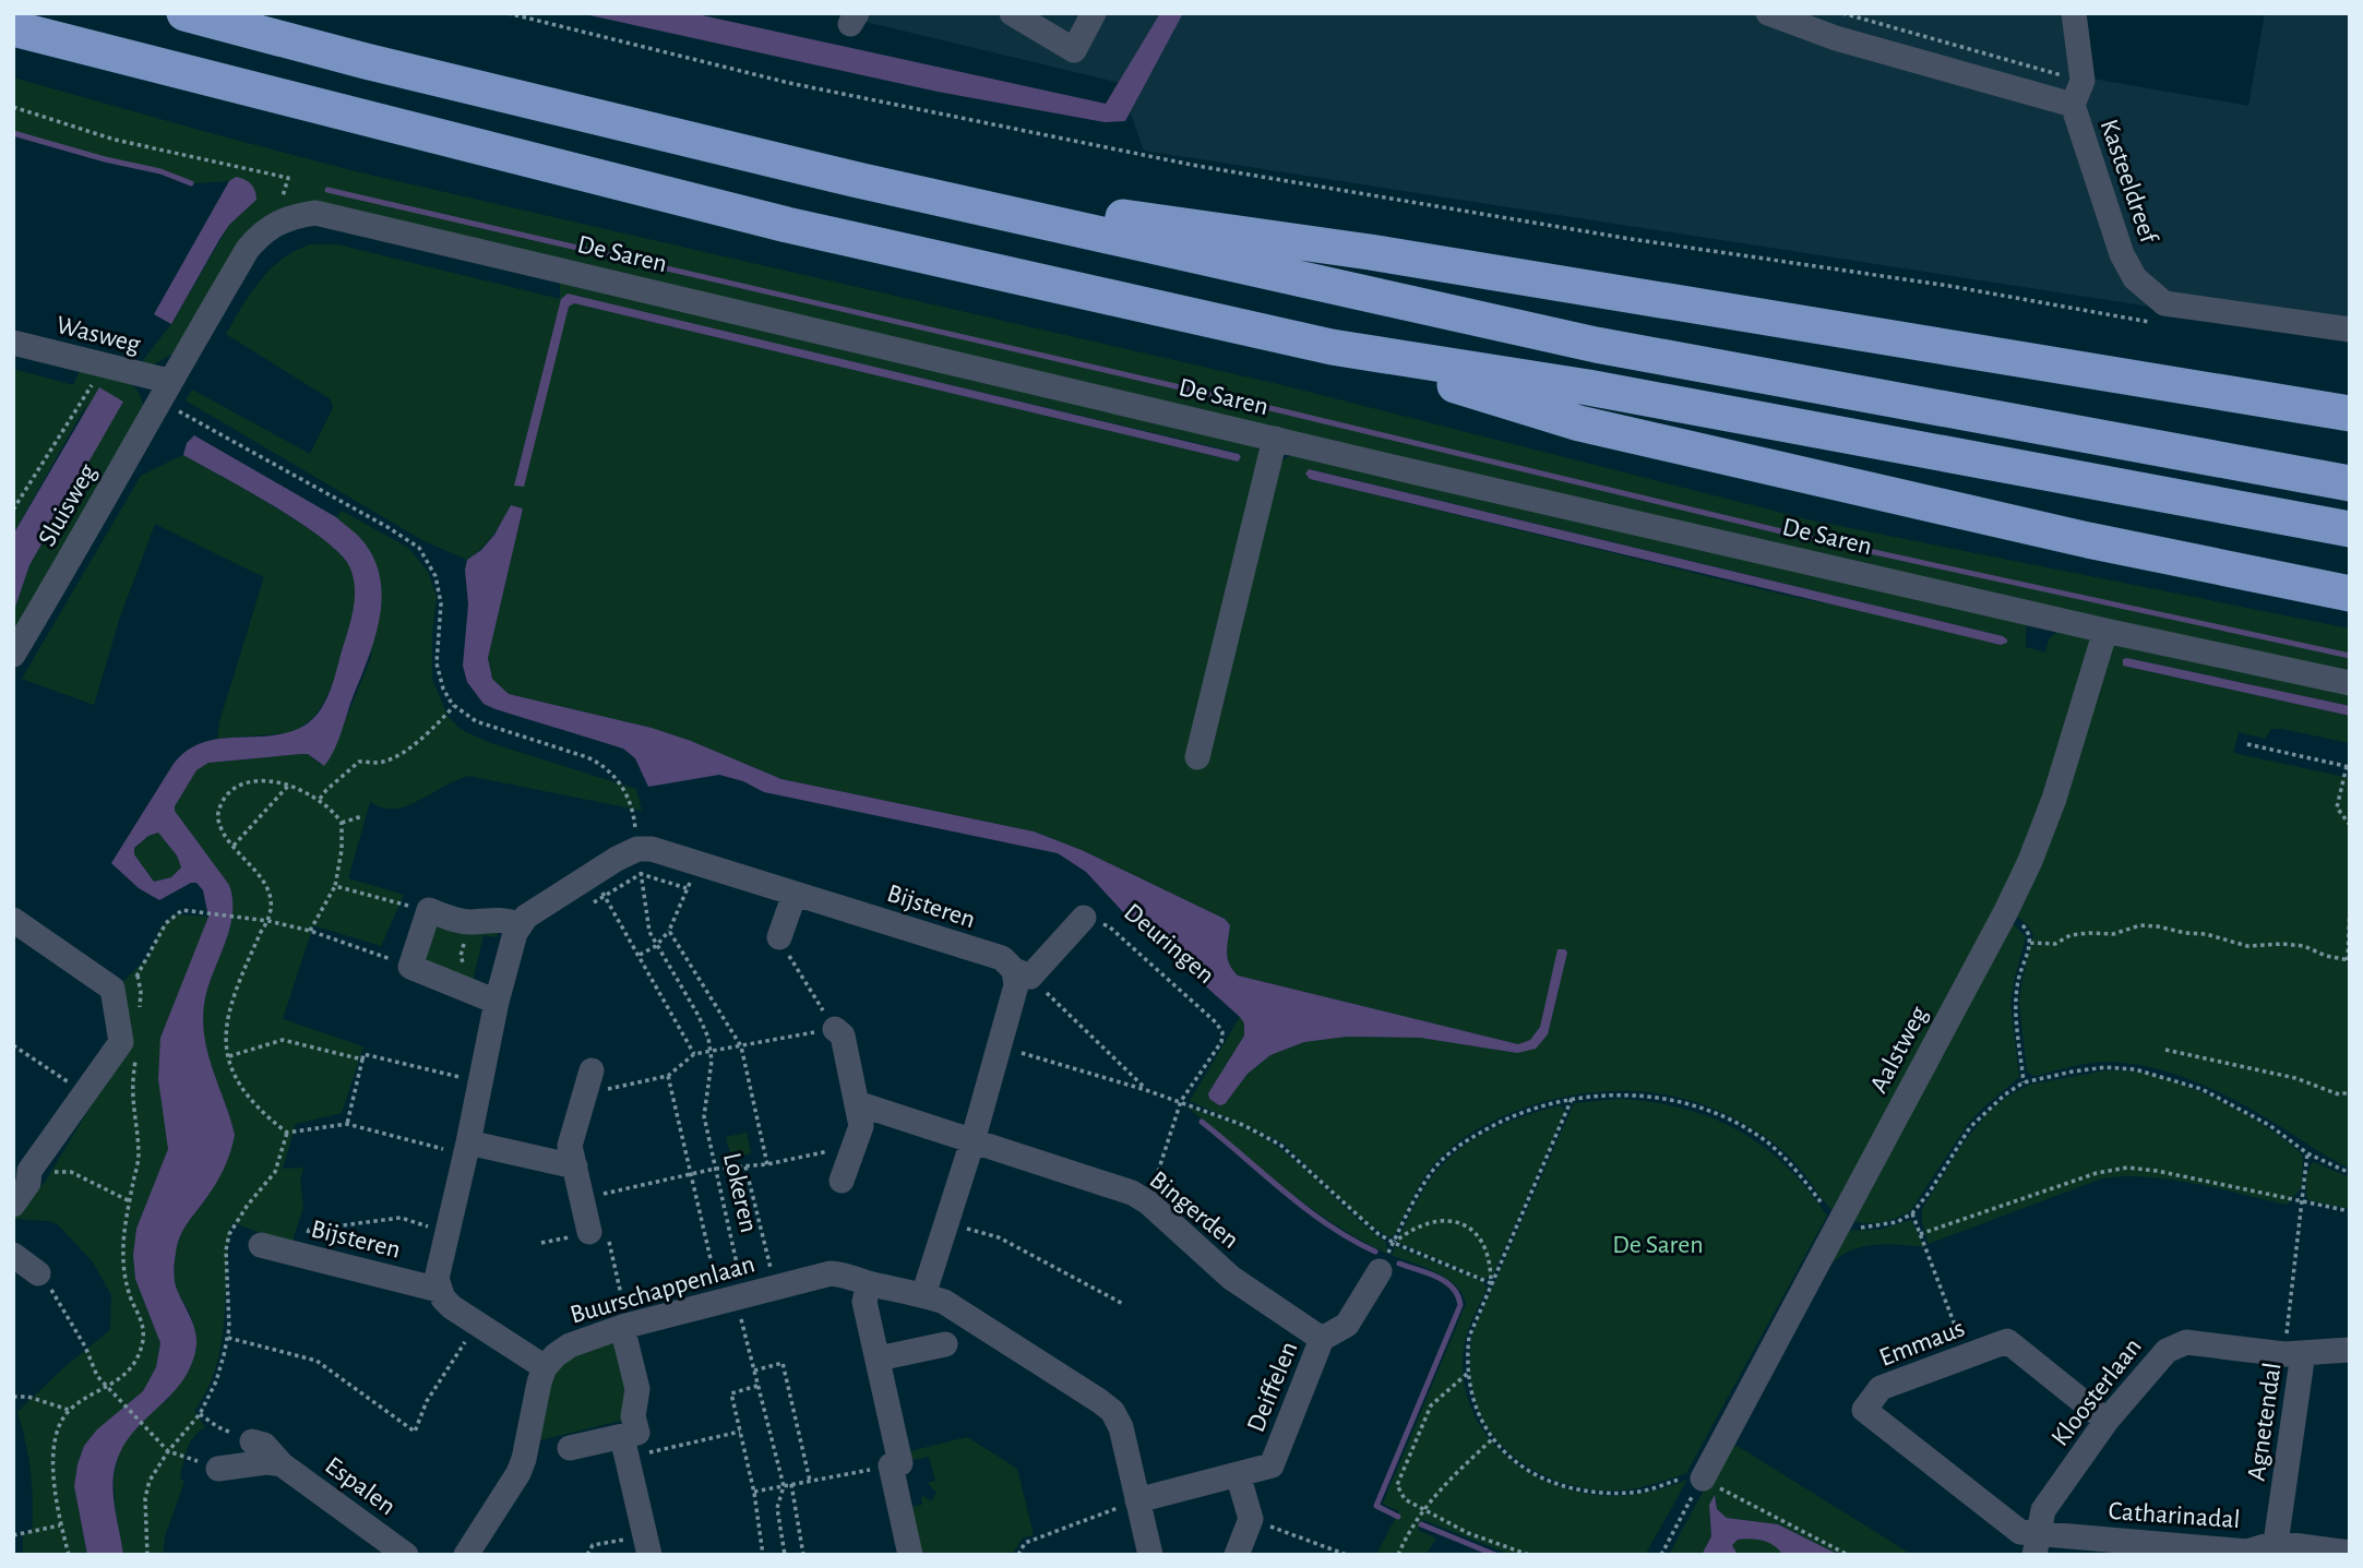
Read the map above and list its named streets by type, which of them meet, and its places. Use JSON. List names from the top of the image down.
{
  "streets": {
    "street": [
      "Kasteeldreef",
      "De Saren",
      "Wasweg",
      "Sluisweg",
      "Bijsteren",
      "Deuringen",
      "Aalstweg",
      "Bingerden",
      "Buurschappenlaan",
      "Emmaus",
      "Deiffelen",
      "Kloosterlaan",
      "Agnetendal",
      "Espalen",
      "Catharinadal"
    ],
    "path": ["Lokeren"]
  },
  "crossings": [
    ["De Saren", "Wasweg"],
    ["De Saren", "Sluisweg"],
    ["De Saren", "Aalstweg"],
    ["Wasweg", "Sluisweg"],
    ["Bijsteren", "Deuringen"],
    ["Bijsteren", "Lokeren"],
    ["Deuringen", "Bingerden"],
    ["Lokeren", "Buurschappenlaan"],
    ["Bingerden", "Deiffelen"],
    ["Buurschappenlaan", "Deiffelen"],
    ["Emmaus", "Kloosterlaan"],
    ["Emmaus", "Catharinadal"],
    ["Kloosterlaan", "Agnetendal"],
    ["Kloosterlaan", "Catharinadal"],
    ["Agnetendal", "Catharinadal"]
  ],
  "parks": ["De Saren"]
}
